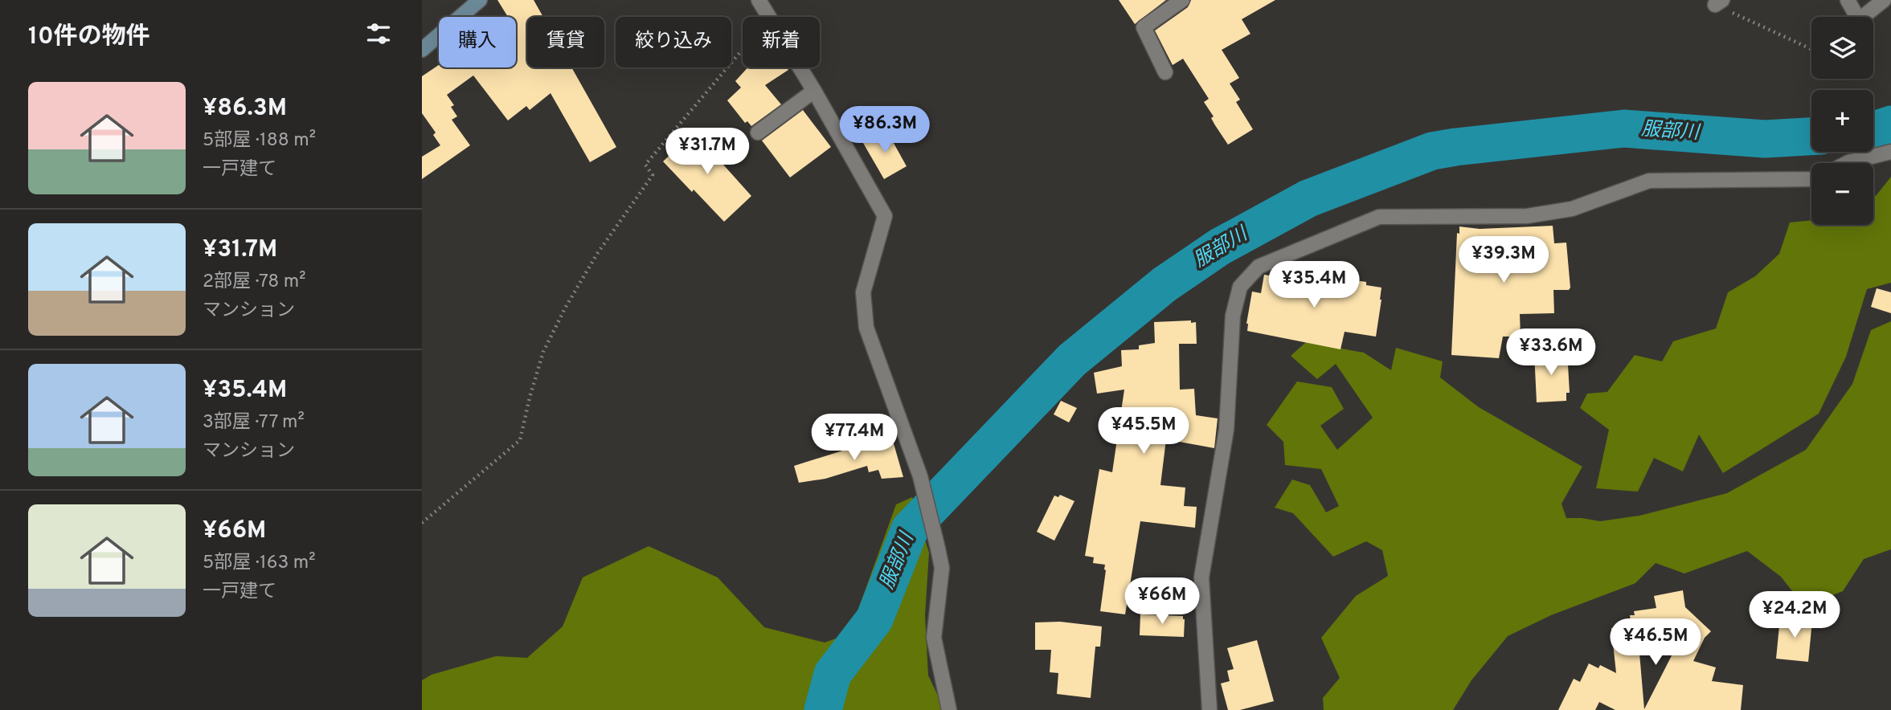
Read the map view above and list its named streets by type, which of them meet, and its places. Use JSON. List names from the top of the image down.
{
  "water": ["服部川"],
  "page": {
    "heading": "10件の物件",
    "map_buttons": ["+", "−"],
    "chip": [
      "購入",
      "賃貸",
      "絞り込み",
      "新着"
    ],
    "list": [
      {
        "name": "¥86.3M",
        "note": "5部屋 · 188 m² · 一戸建て"
      },
      {
        "name": "¥31.7M",
        "note": "2部屋 · 78 m² · マンション"
      },
      {
        "name": "¥35.4M",
        "note": "3部屋 · 77 m² · マンション"
      },
      {
        "name": "¥66M",
        "note": "5部屋 · 163 m² · 一戸建て"
      }
    ],
    "price": [
      "¥86.3M",
      "¥31.7M",
      "¥39.3M",
      "¥35.4M",
      "¥33.6M",
      "¥45.5M",
      "¥77.4M",
      "¥66M",
      "¥24.2M",
      "¥46.5M"
    ]
  }
}
